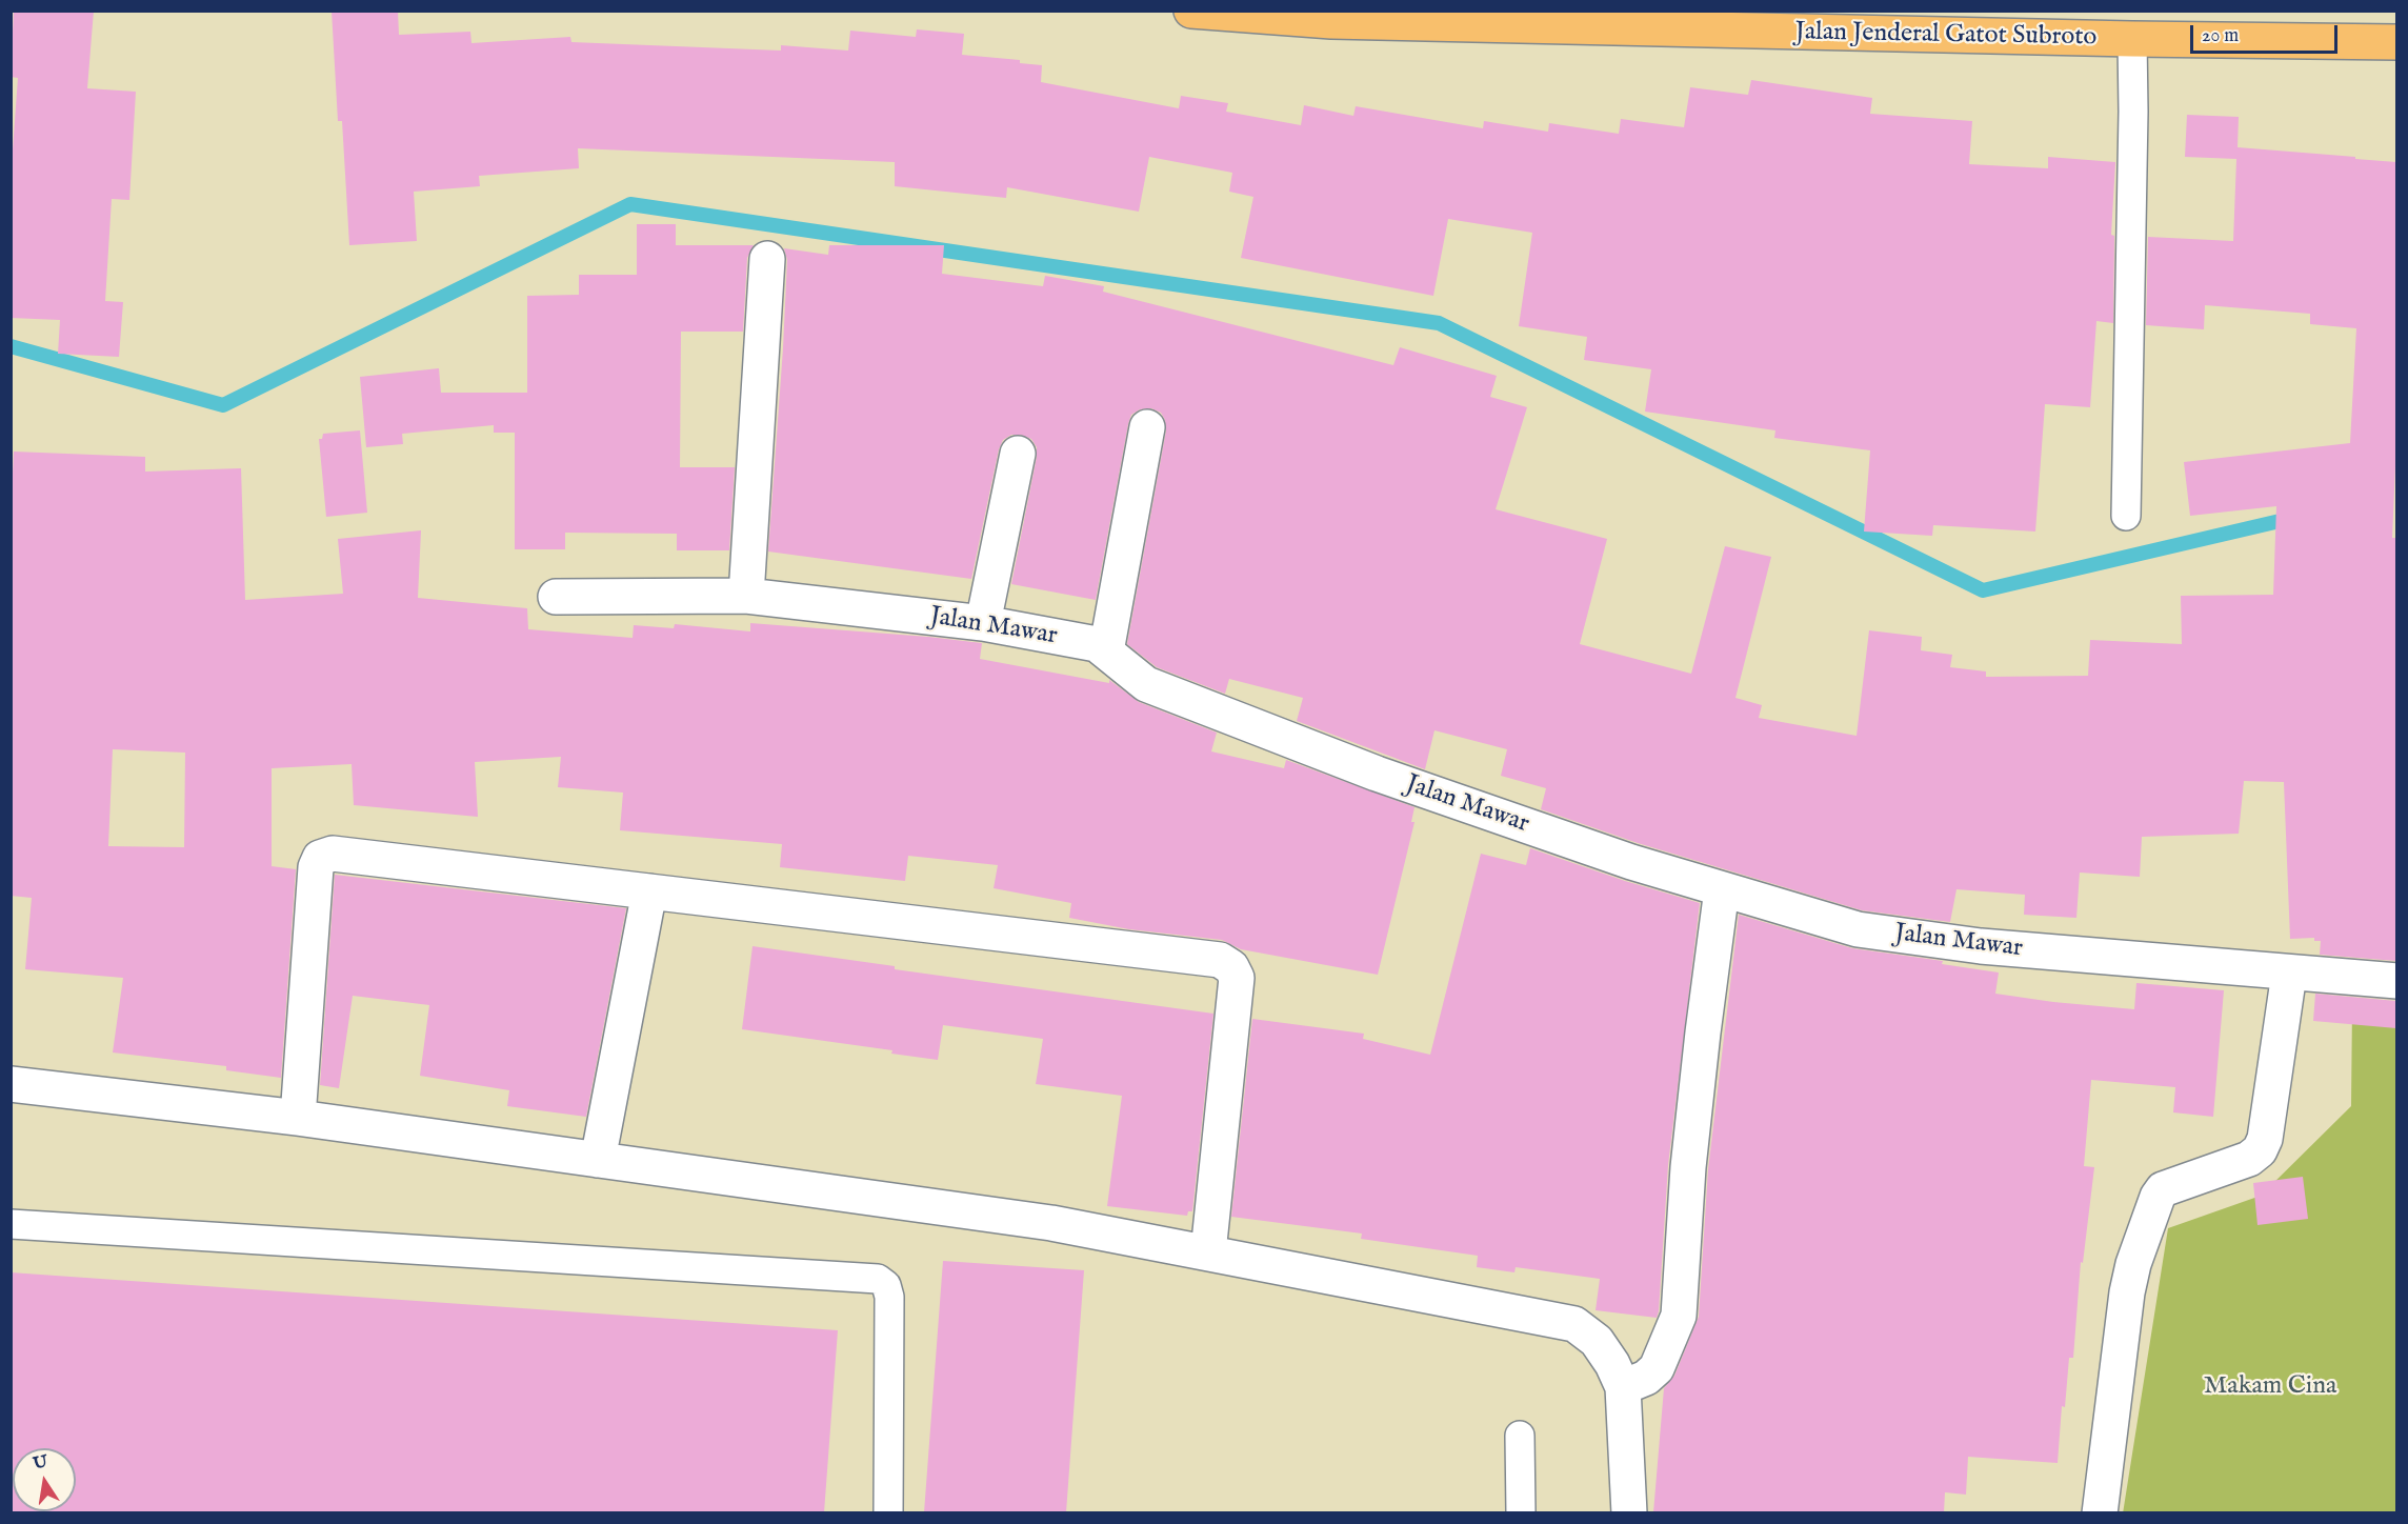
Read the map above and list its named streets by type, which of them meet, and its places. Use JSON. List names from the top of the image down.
{
  "streets": {
    "highway": ["Jalan Jenderal Gatot Subroto"],
    "street": ["Jalan Mawar"]
  },
  "parks": ["Makam Cina"],
  "scale_bar": "20 m",
  "north": "top"
}
